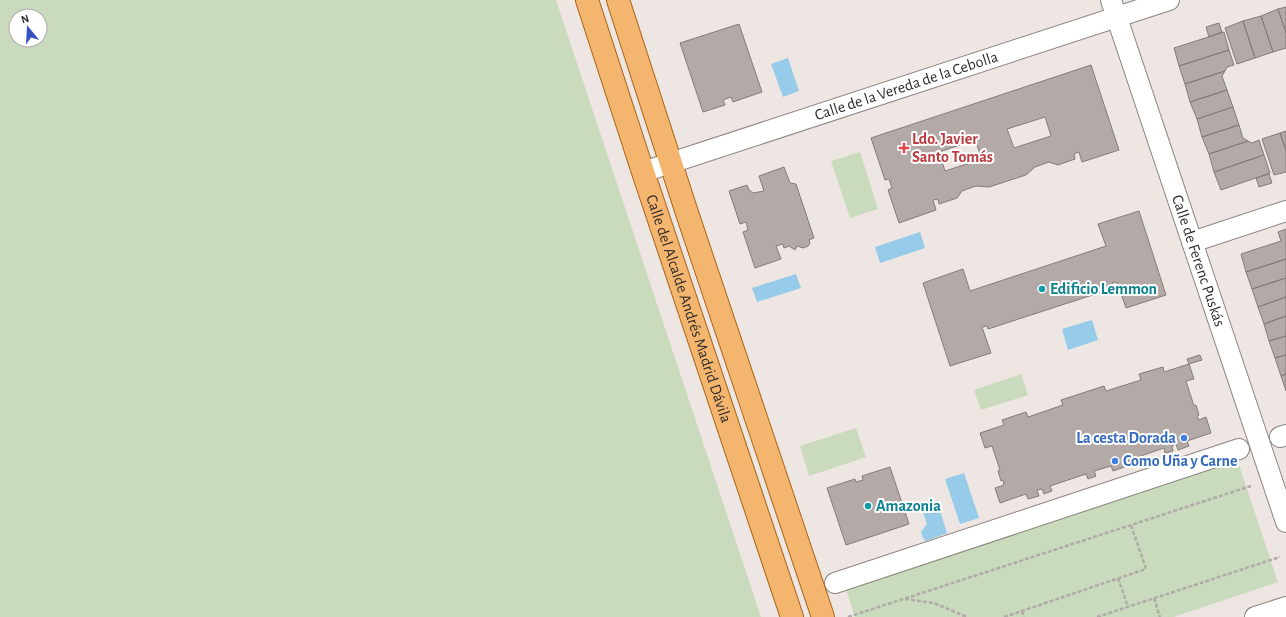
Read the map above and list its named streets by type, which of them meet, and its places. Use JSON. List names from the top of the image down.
{
  "streets": {
    "main road": ["Calle del Alcalde Andrés Madrid Dávila"],
    "street": ["Calle de la Vereda de la Cebolla", "Calle de Ferenc Puskás"]
  },
  "crossings": [
    ["Calle de la Vereda de la Cebolla", "Calle de Ferenc Puskás"],
    ["Calle de la Vereda de la Cebolla", "Calle del Alcalde Andrés Madrid Dávila"]
  ],
  "places": {
    "health": ["Ldo. Javier Santo Tomás"],
    "other": [
      "Edificio Lemmon",
      "La cesta Dorada",
      "Como Uña y Carne",
      "Amazonia"
    ]
  },
  "north": "top"
}
